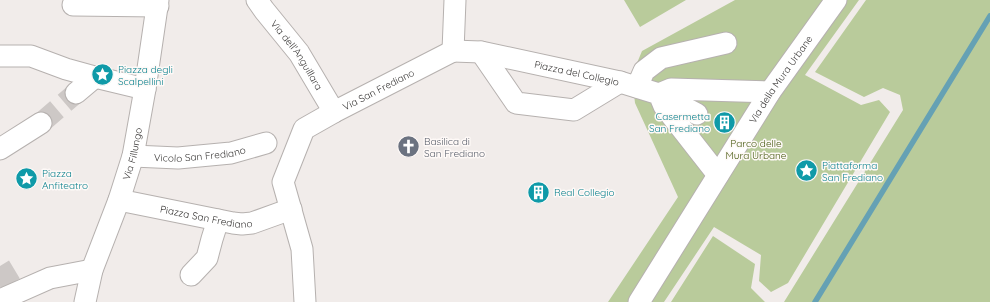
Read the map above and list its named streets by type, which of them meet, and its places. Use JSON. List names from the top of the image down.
{
  "streets": {
    "street": [
      "Via dell'Anguillara",
      "Piazza del Collegio",
      "Via della Mura Urbane",
      "Via San Frediano",
      "Vicolo San Frediano",
      "Via Fillungo",
      "Piazza San Frediano"
    ]
  },
  "crossings": [
    ["Via dell'Anguillara", "Via San Frediano"],
    ["Piazza del Collegio", "Via San Frediano"],
    ["Via San Frediano", "Piazza San Frediano"],
    ["Vicolo San Frediano", "Via Fillungo"],
    ["Via Fillungo", "Piazza San Frediano"]
  ],
  "parks": ["Parco delle Mura Urbane"],
  "places": {
    "place": ["Piazza degli Scalpellini", "Piattaforma San Frediano", "Piazza Anfiteatro"],
    "building": ["Casermetta San Frediano", "Real Collegio"],
    "church": ["Basilica di San Frediano"]
  }
}
